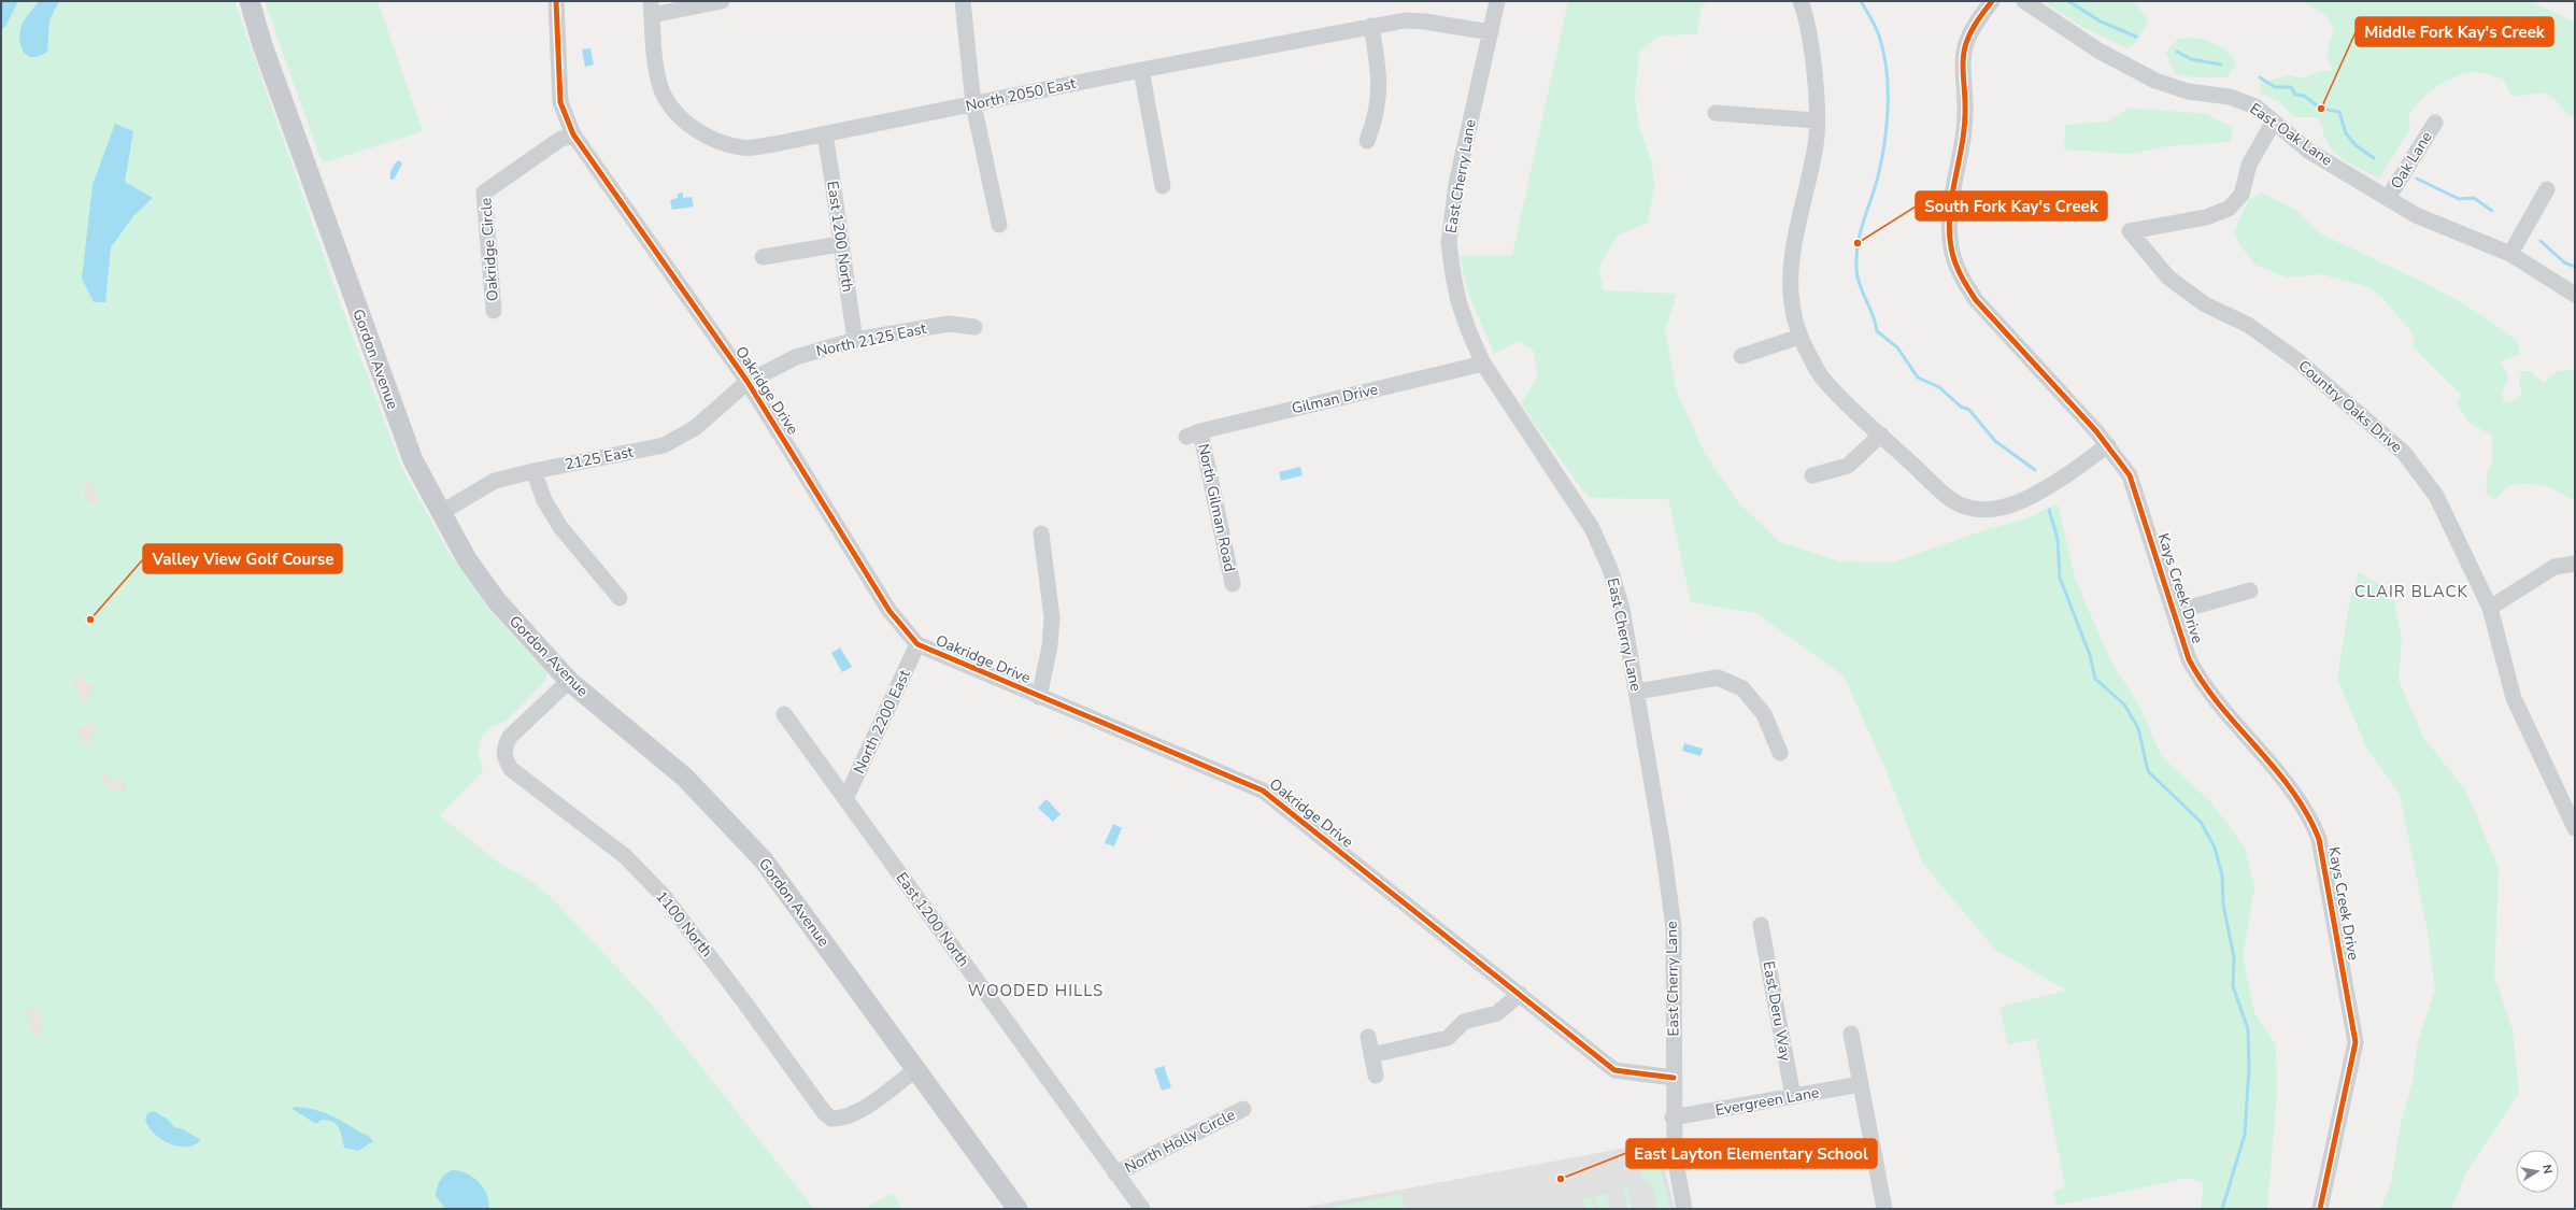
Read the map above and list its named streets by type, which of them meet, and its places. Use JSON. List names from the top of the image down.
{
  "streets": {
    "main road": ["Gordon Avenue"],
    "street": [
      "North 2050 East",
      "East Oak Lane",
      "Oak Lane",
      "East Cherry Lane",
      "East 1200 North",
      "Oakridge Circle",
      "North 2125 East",
      "Oakridge Drive",
      "Gilman Drive",
      "Country Oaks Drive",
      "2125 East",
      "North Gilman Road",
      "Kays Creek Drive",
      "North 2200 East",
      "1100 North",
      "East Deru Way",
      "Evergreen Lane",
      "North Holly Circle"
    ]
  },
  "crossings": [
    ["North 2050 East", "East Cherry Lane"],
    ["North 2050 East", "East 1200 North"],
    ["East Oak Lane", "Oak Lane"],
    ["East Oak Lane", "Country Oaks Drive"],
    ["East Cherry Lane", "Oakridge Drive"],
    ["East Cherry Lane", "Gilman Drive"],
    ["East Cherry Lane", "Evergreen Lane"],
    ["East 1200 North", "North 2125 East"],
    ["East 1200 North", "North 2200 East"],
    ["East 1200 North", "North Holly Circle"],
    ["Oakridge Circle", "Oakridge Drive"],
    ["North 2125 East", "Oakridge Drive"],
    ["North 2125 East", "2125 East"],
    ["Gordon Avenue", "2125 East"],
    ["Gordon Avenue", "1100 North"],
    ["Oakridge Drive", "2125 East"],
    ["Oakridge Drive", "North 2200 East"],
    ["Gilman Drive", "North Gilman Road"],
    ["East Deru Way", "Evergreen Lane"]
  ],
  "districts": ["CLAIR BLACK", "WOODED HILLS"],
  "places": [
    "Middle Fork Kay's Creek",
    "South Fork Kay's Creek",
    "Valley View Golf Course",
    "East Layton Elementary School"
  ],
  "north": "right"
}
